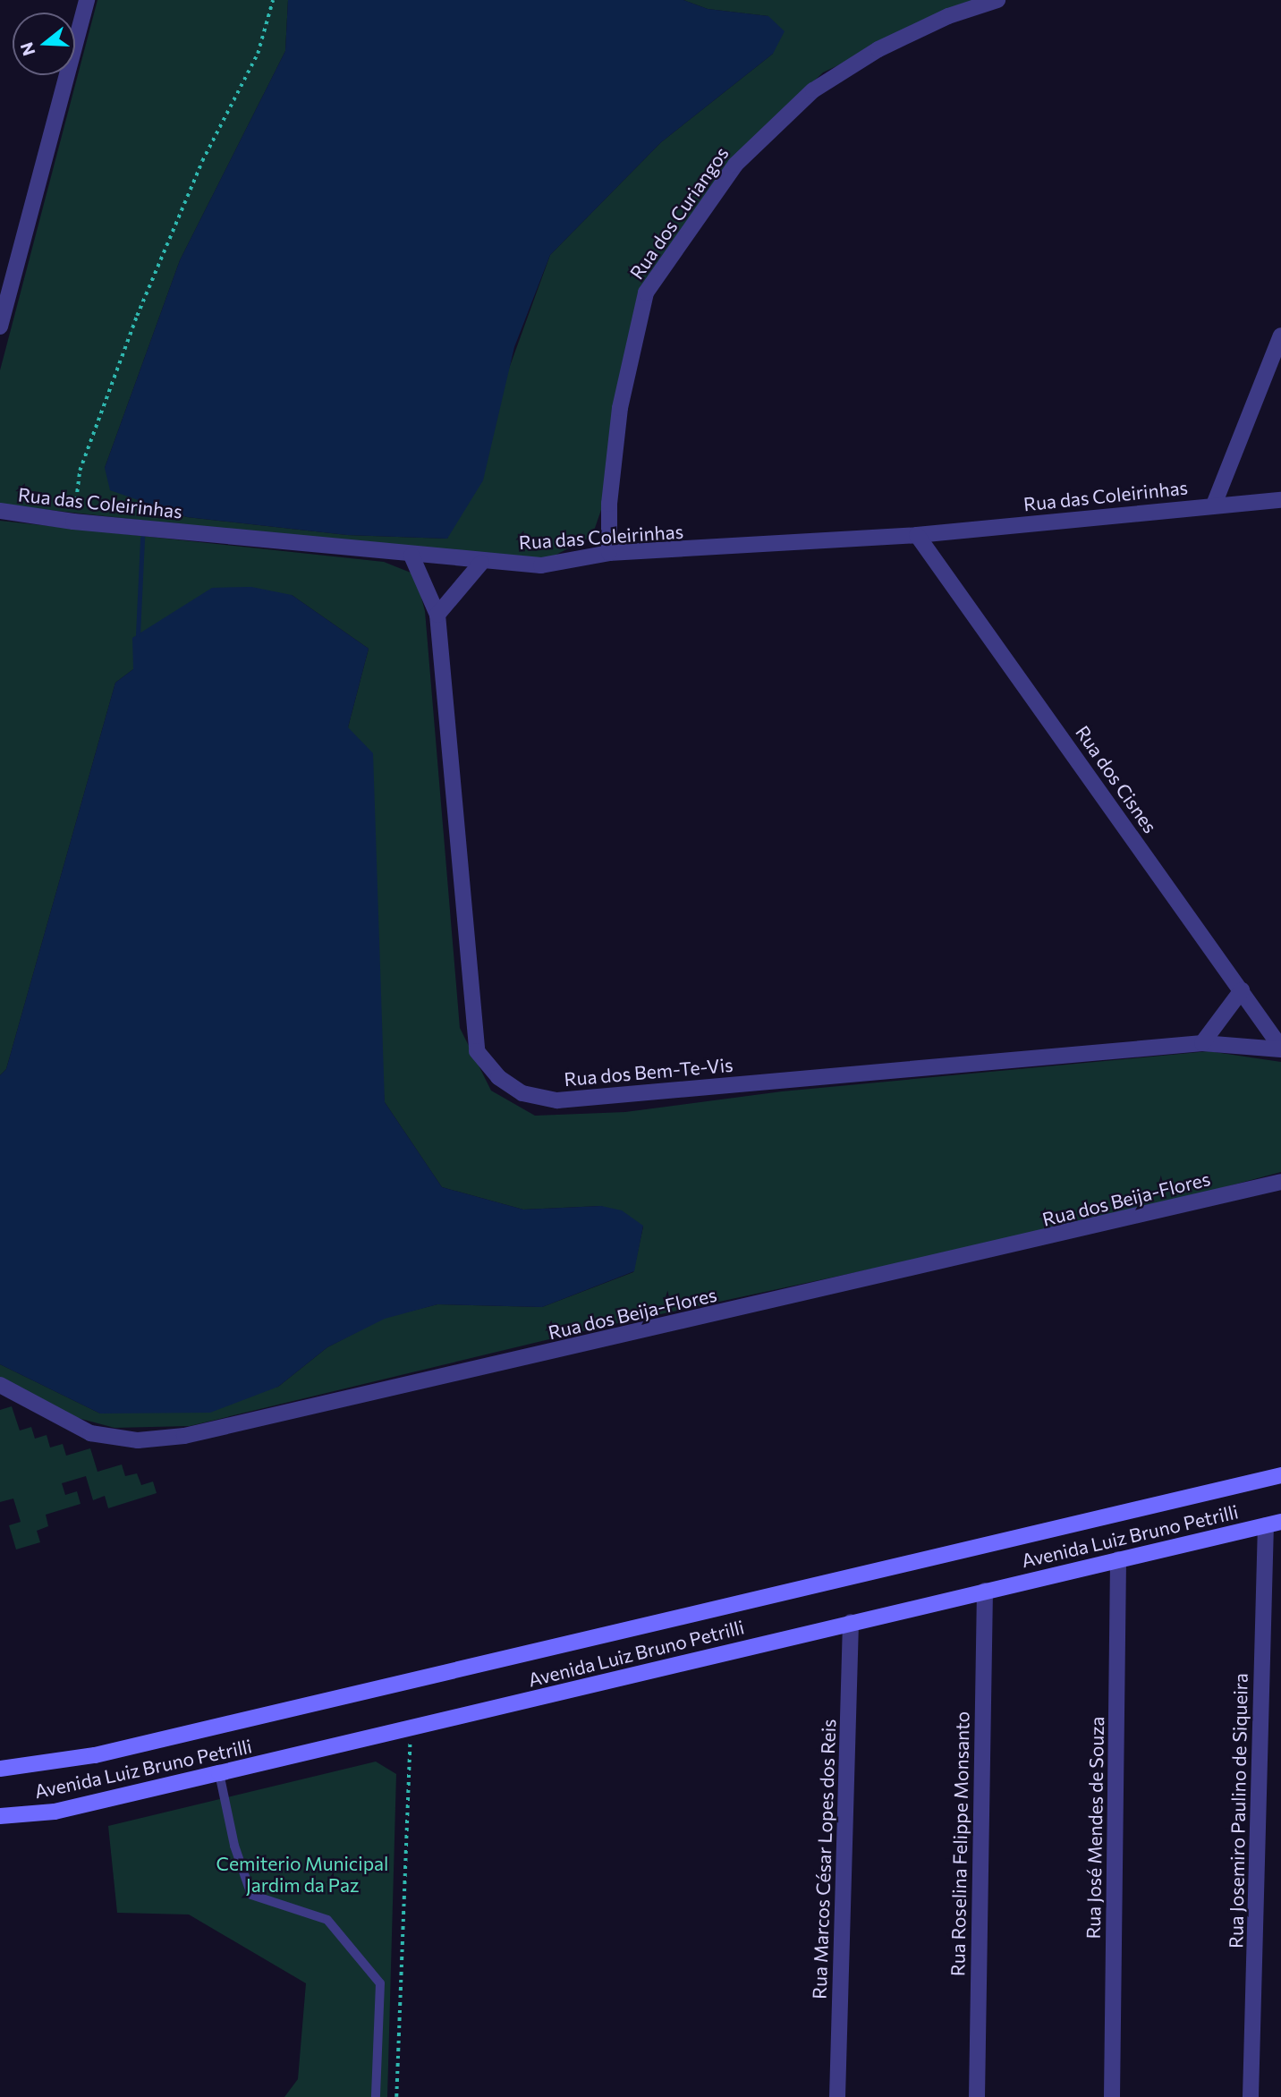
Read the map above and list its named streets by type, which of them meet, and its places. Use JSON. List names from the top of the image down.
{
  "streets": {
    "main road": ["Avenida Luiz Bruno Petrilli"],
    "street": [
      "Rua dos Curiangos",
      "Rua das Coleirinhas",
      "Rua dos Cisnes",
      "Rua dos Bem-Te-Vis",
      "Rua dos Beija-Flores",
      "Rua Josemiro Paulino de Siqueira",
      "Rua José Mendes de Souza",
      "Rua Roselina Felippe Monsanto",
      "Rua Marcos César Lopes dos Reis"
    ]
  },
  "crossings": [
    ["Rua dos Curiangos", "Rua das Coleirinhas"],
    ["Rua das Coleirinhas", "Rua dos Cisnes"],
    ["Rua das Coleirinhas", "Rua dos Bem-Te-Vis"],
    ["Rua dos Cisnes", "Rua dos Bem-Te-Vis"],
    ["Avenida Luiz Bruno Petrilli", "Rua Josemiro Paulino de Siqueira"],
    ["Avenida Luiz Bruno Petrilli", "Rua José Mendes de Souza"],
    ["Avenida Luiz Bruno Petrilli", "Rua Roselina Felippe Monsanto"],
    ["Avenida Luiz Bruno Petrilli", "Rua Marcos César Lopes dos Reis"]
  ],
  "parks": ["Cemiterio Municipal Jardim da Paz"],
  "north": "left"
}
